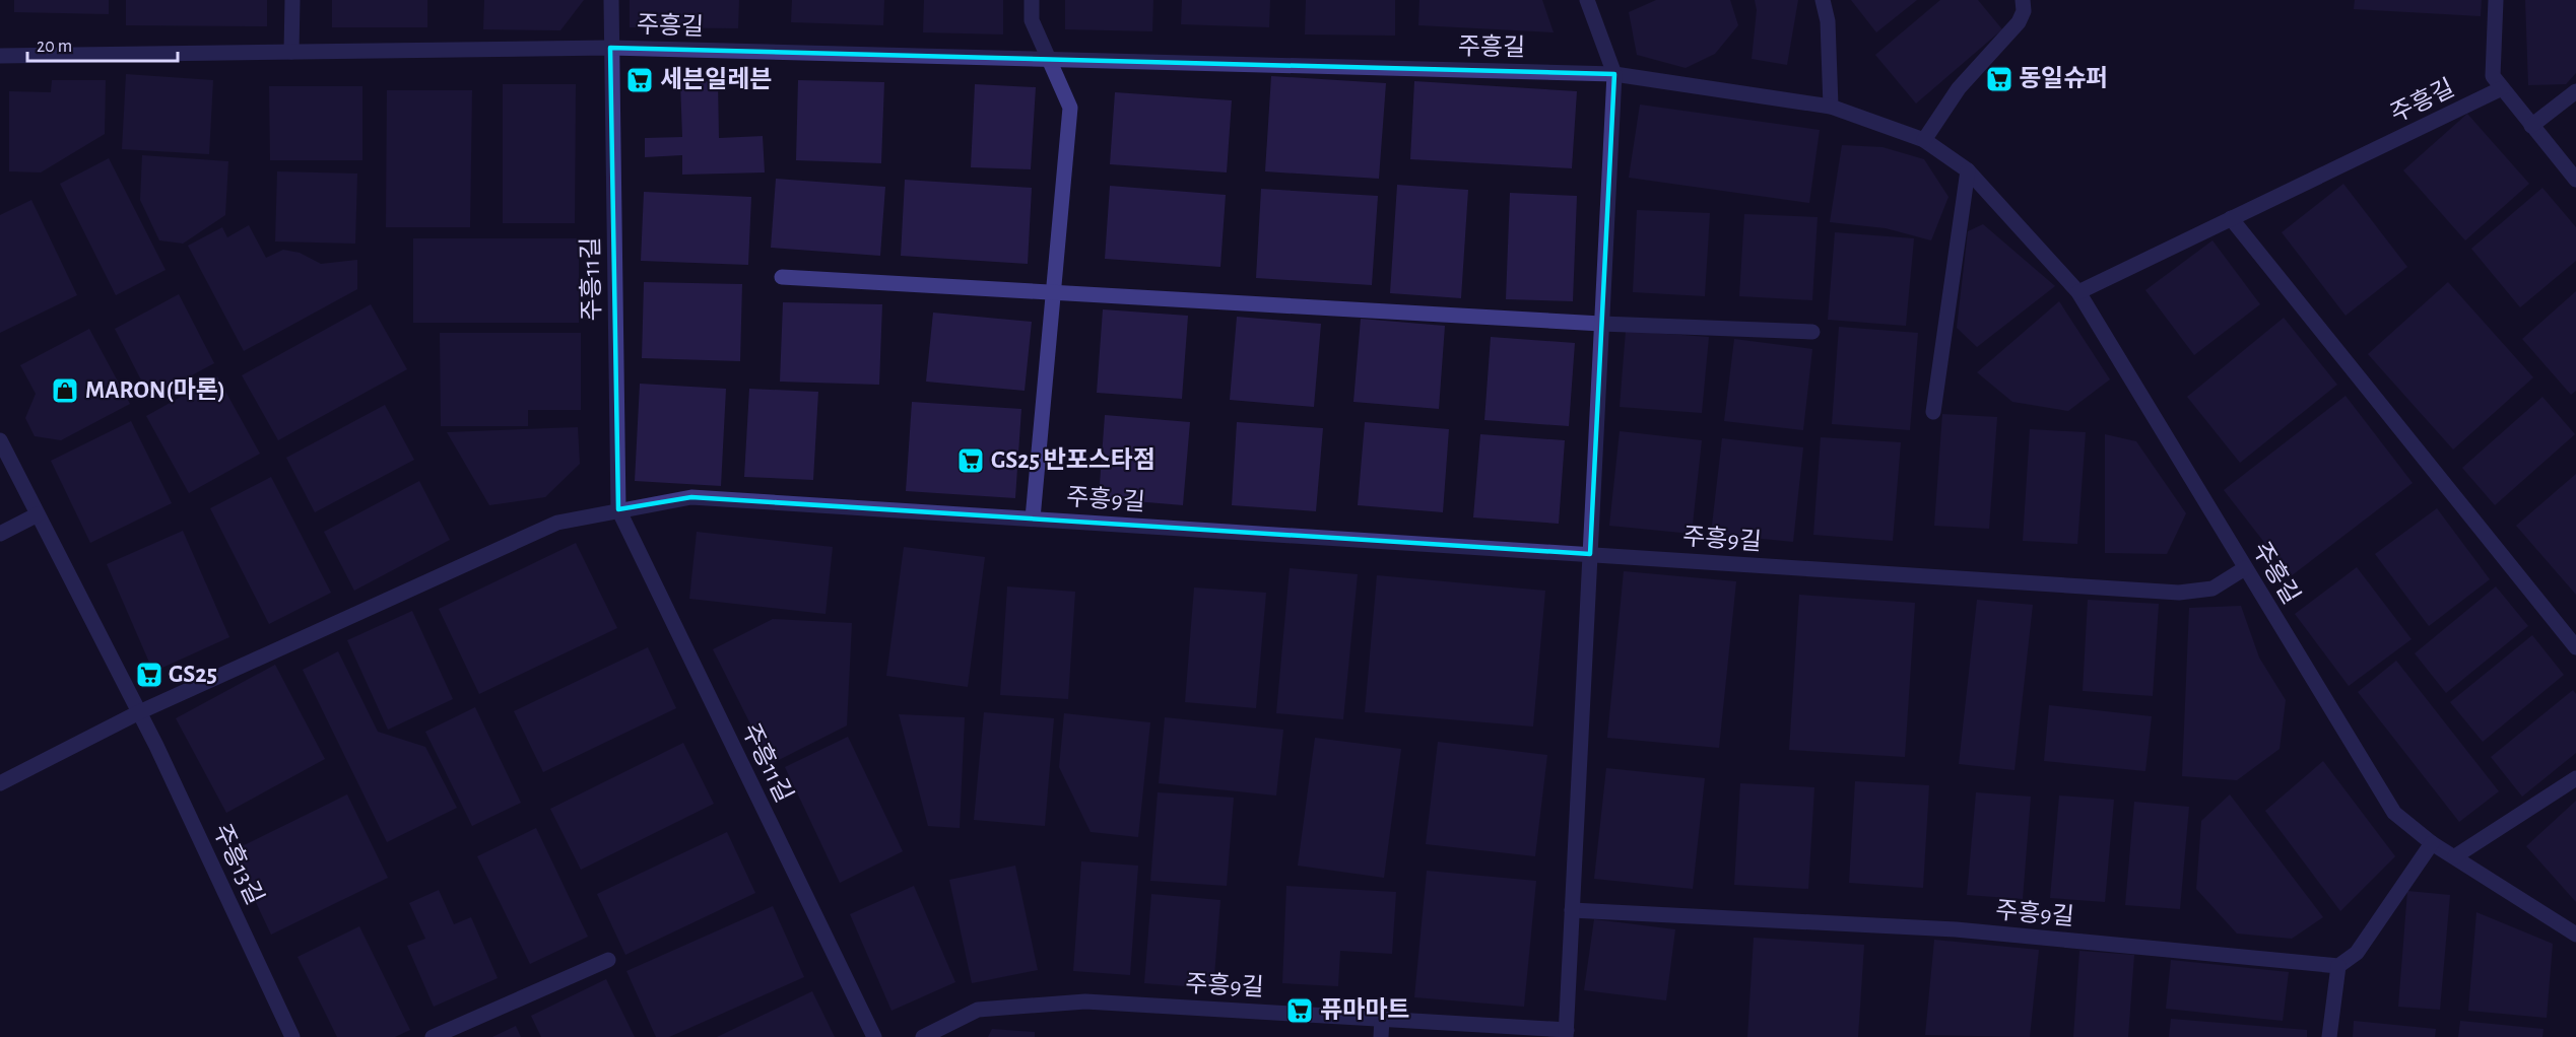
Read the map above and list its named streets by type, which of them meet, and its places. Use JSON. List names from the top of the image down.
{
  "streets": {
    "street": [
      "주흥길",
      "주흥11길",
      "주흥9길",
      "주흥13길"
    ]
  },
  "crossings": [
    ["주흥길", "주흥11길"],
    ["주흥길", "주흥9길"],
    ["주흥11길", "주흥9길"]
  ],
  "places": {
    "supermarket": [
      "동일슈퍼",
      "세븐일레븐",
      "GS25 반포스타점",
      "GS25",
      "퓨마마트"
    ],
    "shop": ["MARON(마론)"]
  },
  "scale_bar": "20 m"
}
